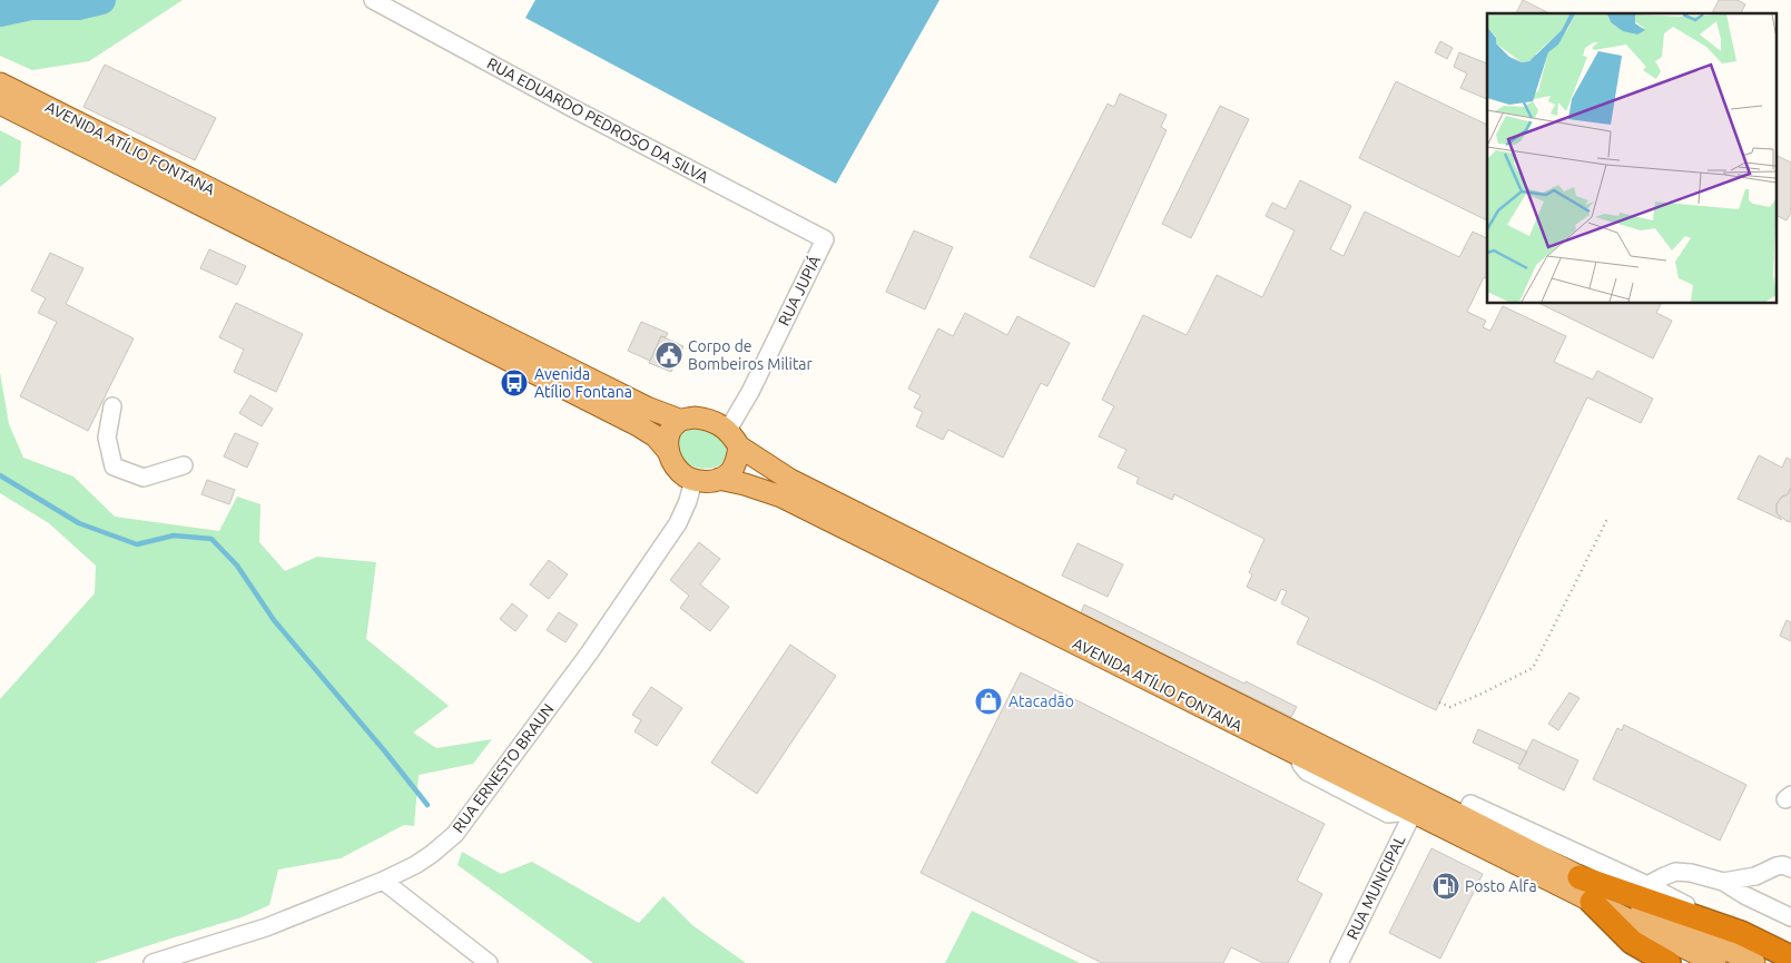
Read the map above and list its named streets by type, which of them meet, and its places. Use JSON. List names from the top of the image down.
{
  "streets": {
    "main road": ["AVENIDA ATÍLIO FONTANA"],
    "street": [
      "RUA EDUARDO PEDROSO DA SILVA",
      "RUA JUPIÁ",
      "RUA ERNESTO BRAUN",
      "RUA MUNICIPAL"
    ]
  },
  "crossings": [
    ["RUA EDUARDO PEDROSO DA SILVA", "RUA JUPIÁ"],
    ["AVENIDA ATÍLIO FONTANA", "RUA JUPIÁ"],
    ["AVENIDA ATÍLIO FONTANA", "RUA ERNESTO BRAUN"],
    ["AVENIDA ATÍLIO FONTANA", "RUA MUNICIPAL"],
    ["RUA JUPIÁ", "RUA ERNESTO BRAUN"]
  ],
  "places": {
    "public building": ["Corpo de Bombeiros Militar"],
    "bus stop": ["Avenida Atílio Fontana"],
    "shop": ["Atacadão"],
    "fuel station": ["Posto Alfa"]
  }
}
